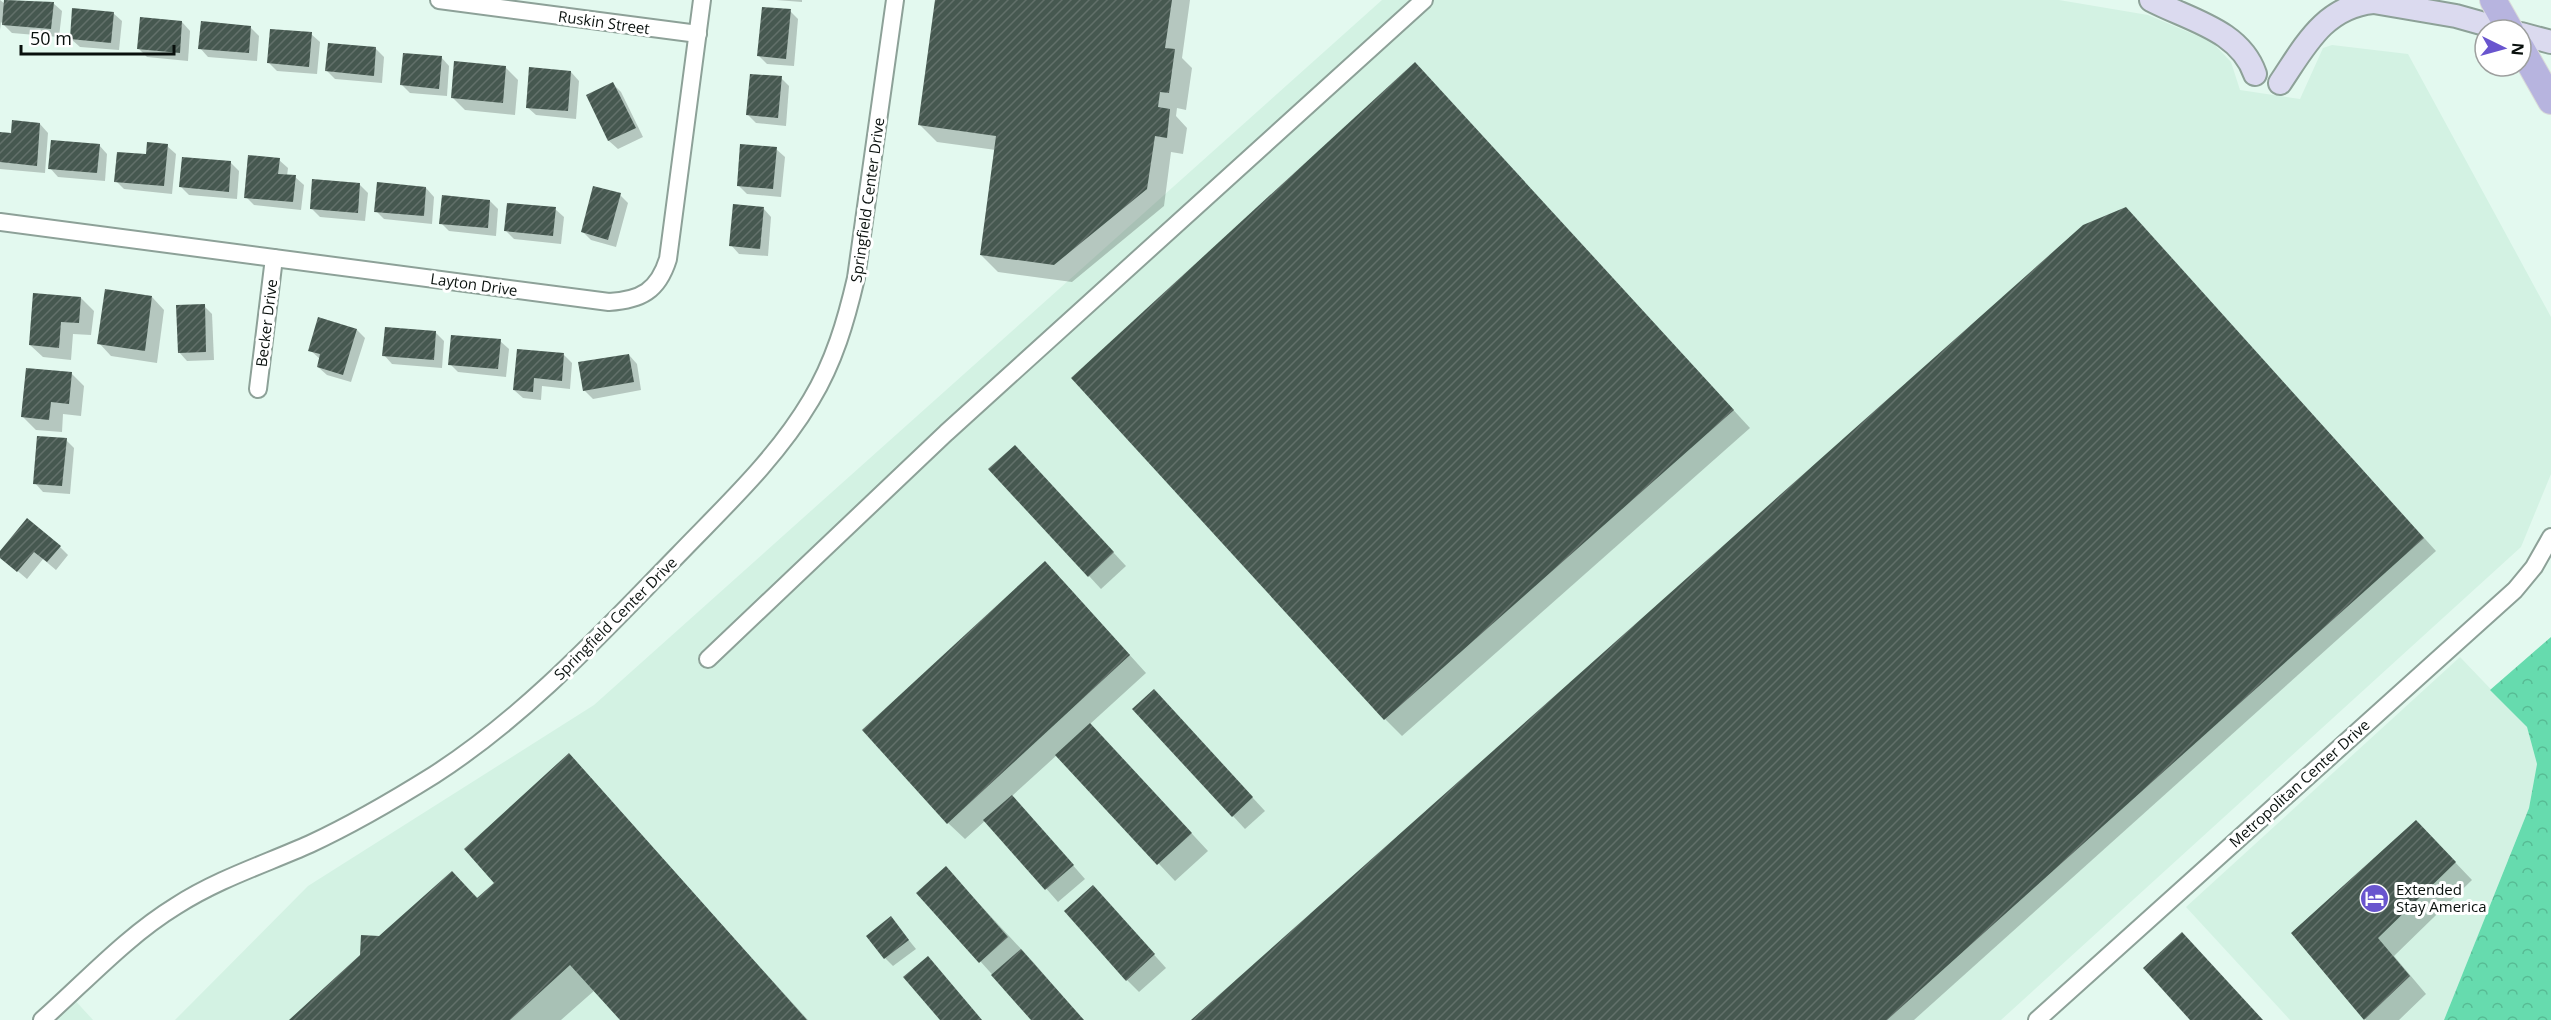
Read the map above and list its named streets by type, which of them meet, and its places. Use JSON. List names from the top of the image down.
{
  "streets": {
    "street": [
      "Ruskin Street",
      "Springfield Center Drive",
      "Layton Drive",
      "Becker Drive",
      "Metropolitan Center Drive"
    ]
  },
  "crossings": [
    ["Ruskin Street", "Layton Drive"],
    ["Layton Drive", "Becker Drive"]
  ],
  "places": {
    "hotel": ["Extended Stay America"]
  },
  "scale_bar": "50 m",
  "north": "right"
}
